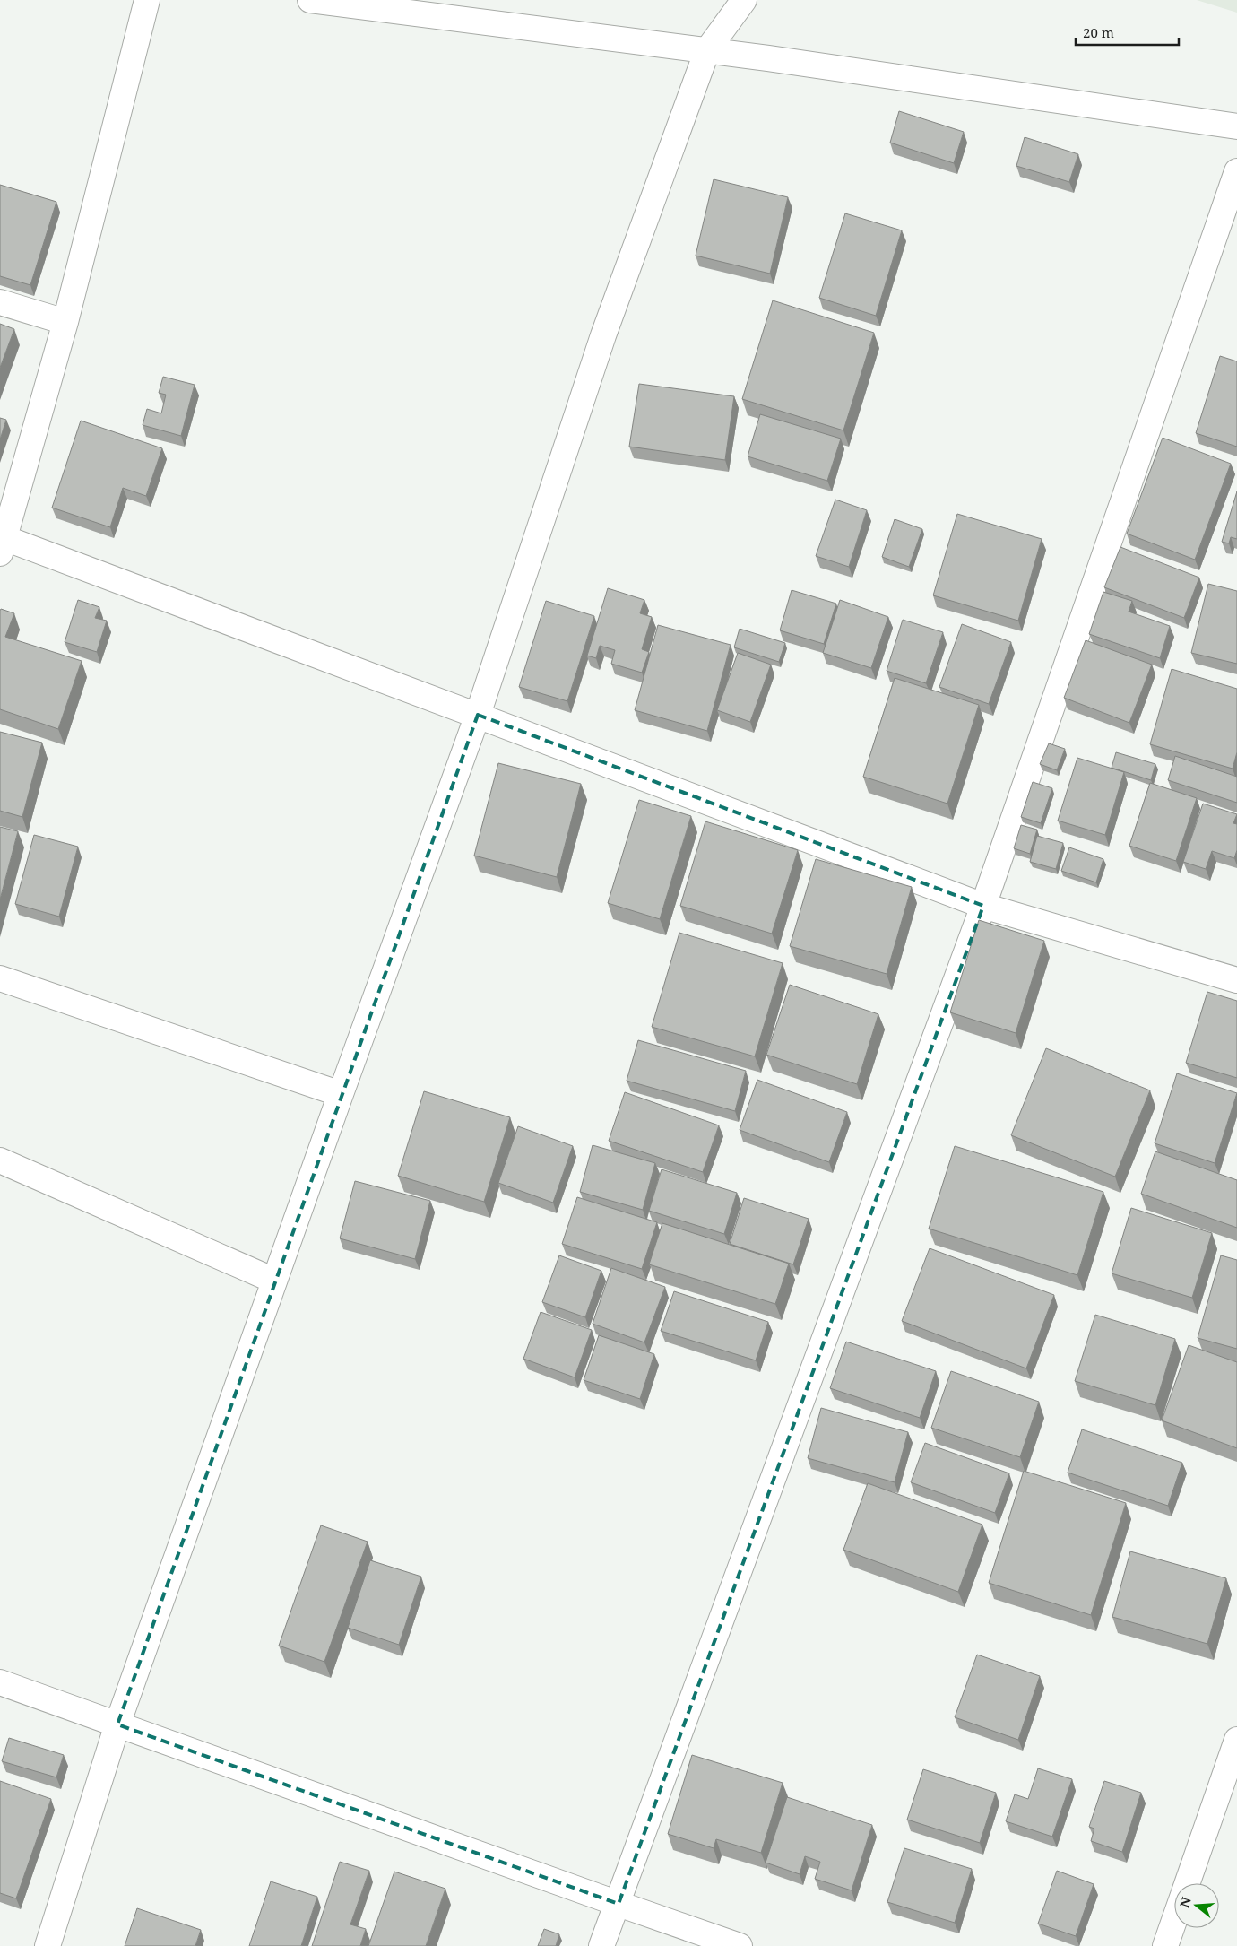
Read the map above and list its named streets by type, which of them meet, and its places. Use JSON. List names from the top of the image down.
{
  "scale_bar": "20 m",
  "north": "left"
}
